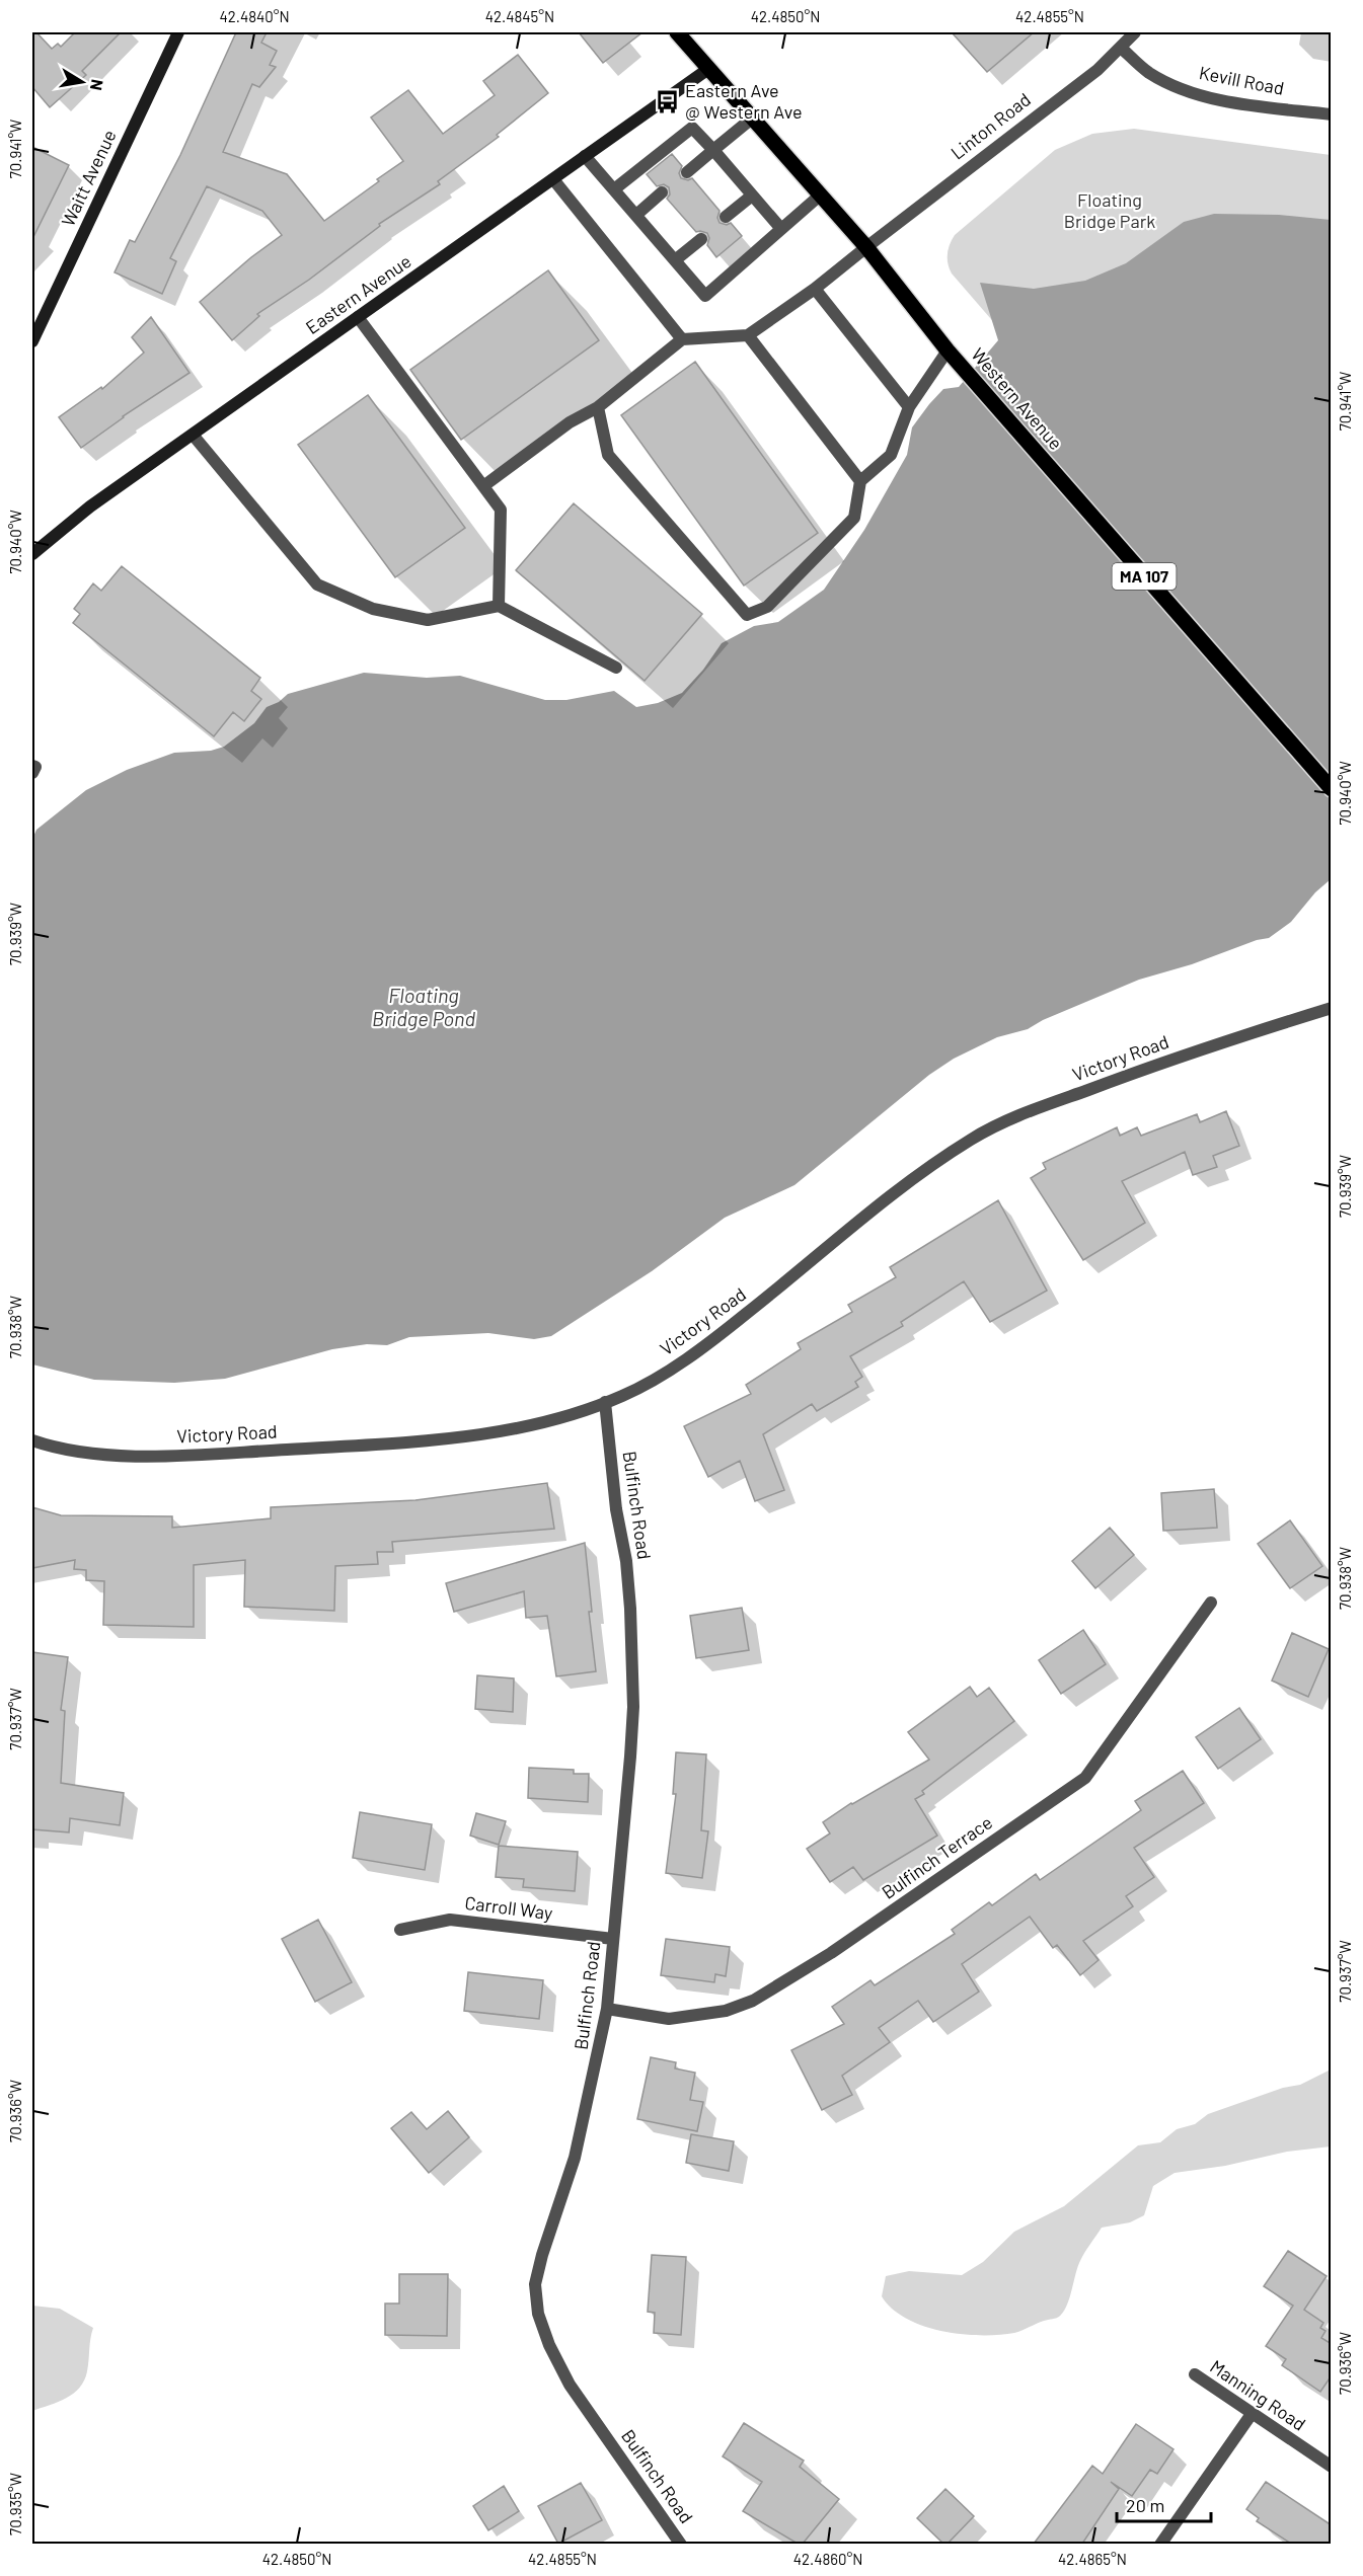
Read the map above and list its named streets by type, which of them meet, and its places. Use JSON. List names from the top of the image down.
{
  "streets": {
    "main road": [
      "Waitt Avenue",
      "Eastern Avenue",
      "Western Avenue",
      "MA 107"
    ],
    "street": [
      "Kevill Road",
      "Linton Road",
      "Victory Road",
      "Bulfinch Road",
      "Bulfinch Terrace",
      "Carroll Way",
      "Manning Road"
    ]
  },
  "crossings": [
    ["Kevill Road", "Linton Road"],
    ["Linton Road", "Western Avenue"],
    ["Eastern Avenue", "Western Avenue"],
    ["Victory Road", "Bulfinch Road"],
    ["Bulfinch Road", "Bulfinch Terrace"],
    ["Bulfinch Road", "Carroll Way"]
  ],
  "water": ["Floating Bridge Pond"],
  "parks": ["Floating Bridge Park"],
  "places": {
    "bus stop": ["Eastern Ave @ Western Ave"]
  },
  "scale_bar": "20 m",
  "north": "right",
  "coordinates": [
    "42.4840°N",
    "42.4845°N",
    "42.4850°N",
    "42.4855°N",
    "70.941°W",
    "70.940°W",
    "70.939°W",
    "70.938°W",
    "70.937°W",
    "70.936°W",
    "70.935°W",
    "42.4860°N",
    "42.4865°N"
  ]
}
